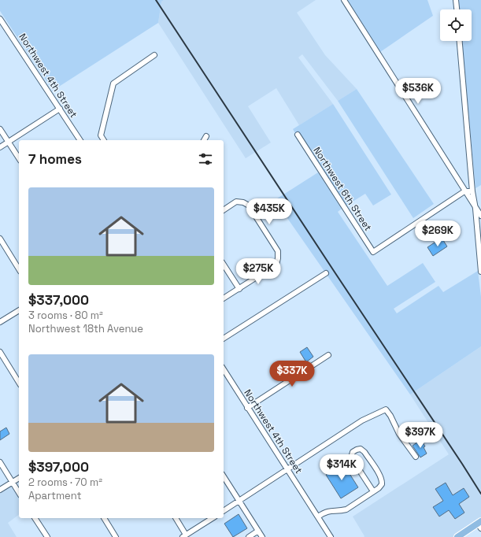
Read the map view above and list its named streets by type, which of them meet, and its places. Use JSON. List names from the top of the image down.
{
  "streets": {
    "street": ["Northwest 4th Street", "Northwest 6th Street"]
  },
  "page": {
    "price": [
      "$536K",
      "$435K",
      "$269K",
      "$275K",
      "$337K",
      "$397K",
      "$314K"
    ],
    "heading": "7 homes",
    "list": [
      {
        "name": "$337,000",
        "note": "3 rooms · 80 m² · Northwest 18th Avenue"
      },
      {
        "name": "$397,000",
        "note": "2 rooms · 70 m² · Apartment"
      }
    ]
  }
}
